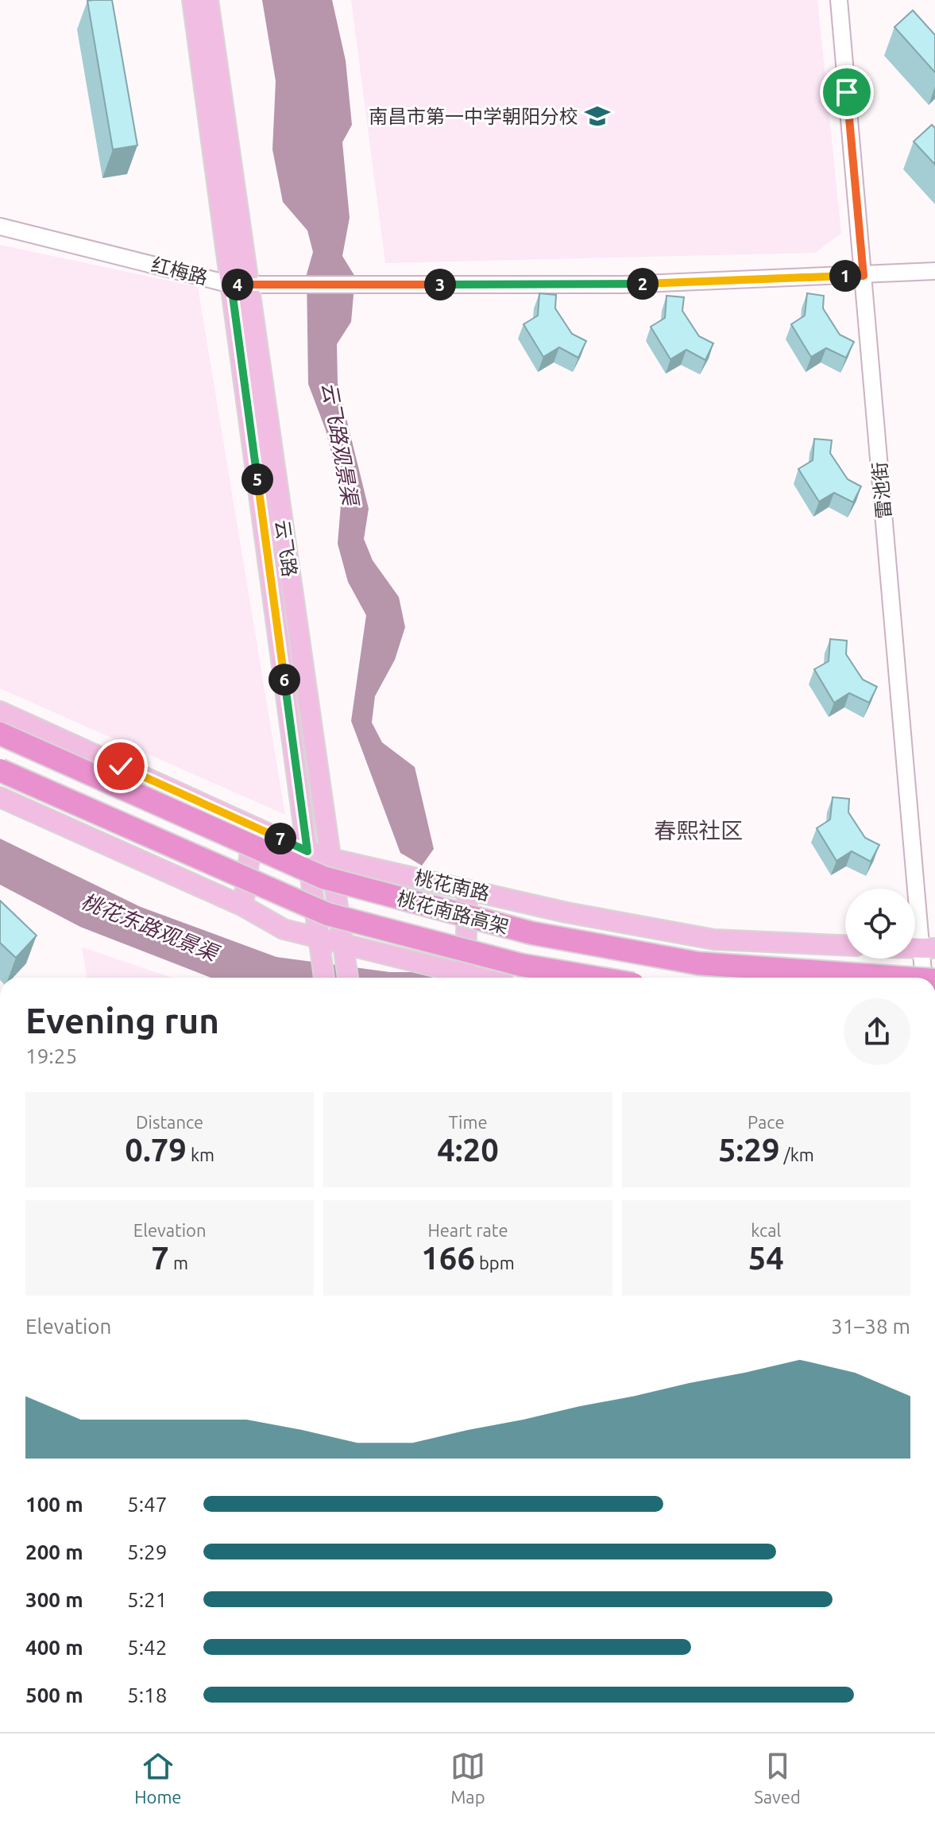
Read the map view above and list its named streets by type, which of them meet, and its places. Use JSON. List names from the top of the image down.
{
  "streets": {
    "highway": ["桃花南路高架"],
    "main road": ["云飞路", "桃花南路"],
    "street": ["红梅路", "雷池街"]
  },
  "crossings": [
    ["红梅路", "雷池街"],
    ["红梅路", "云飞路"],
    ["云飞路", "桃花南路"]
  ],
  "districts": ["春熙社区"],
  "water": ["云飞路观景渠", "桃花东路观景渠"],
  "places": {
    "school or university": ["南昌市第一中学朝阳分校"]
  },
  "page": {
    "pins": [
      "1",
      "2",
      "3",
      "4",
      "5",
      "6",
      "7"
    ],
    "heading": ["Evening run", "19:25"],
    "stats": [
      ["Distance", "0.79 km"],
      ["Time", "4:20"],
      ["Pace", "5:29 /km"],
      ["Elevation", "7 m"],
      ["Heart rate", "166 bpm"],
      ["kcal", "54"]
    ],
    "chart": ["Elevation", "31–38 m"],
    "list": [
      {
        "name": "100 m",
        "note": "5:47"
      },
      {
        "name": "200 m",
        "note": "5:29"
      },
      {
        "name": "300 m",
        "note": "5:21"
      },
      {
        "name": "400 m",
        "note": "5:42"
      },
      {
        "name": "500 m",
        "note": "5:18"
      }
    ],
    "tabs": ["Home", "Map", "Saved"]
  }
}
